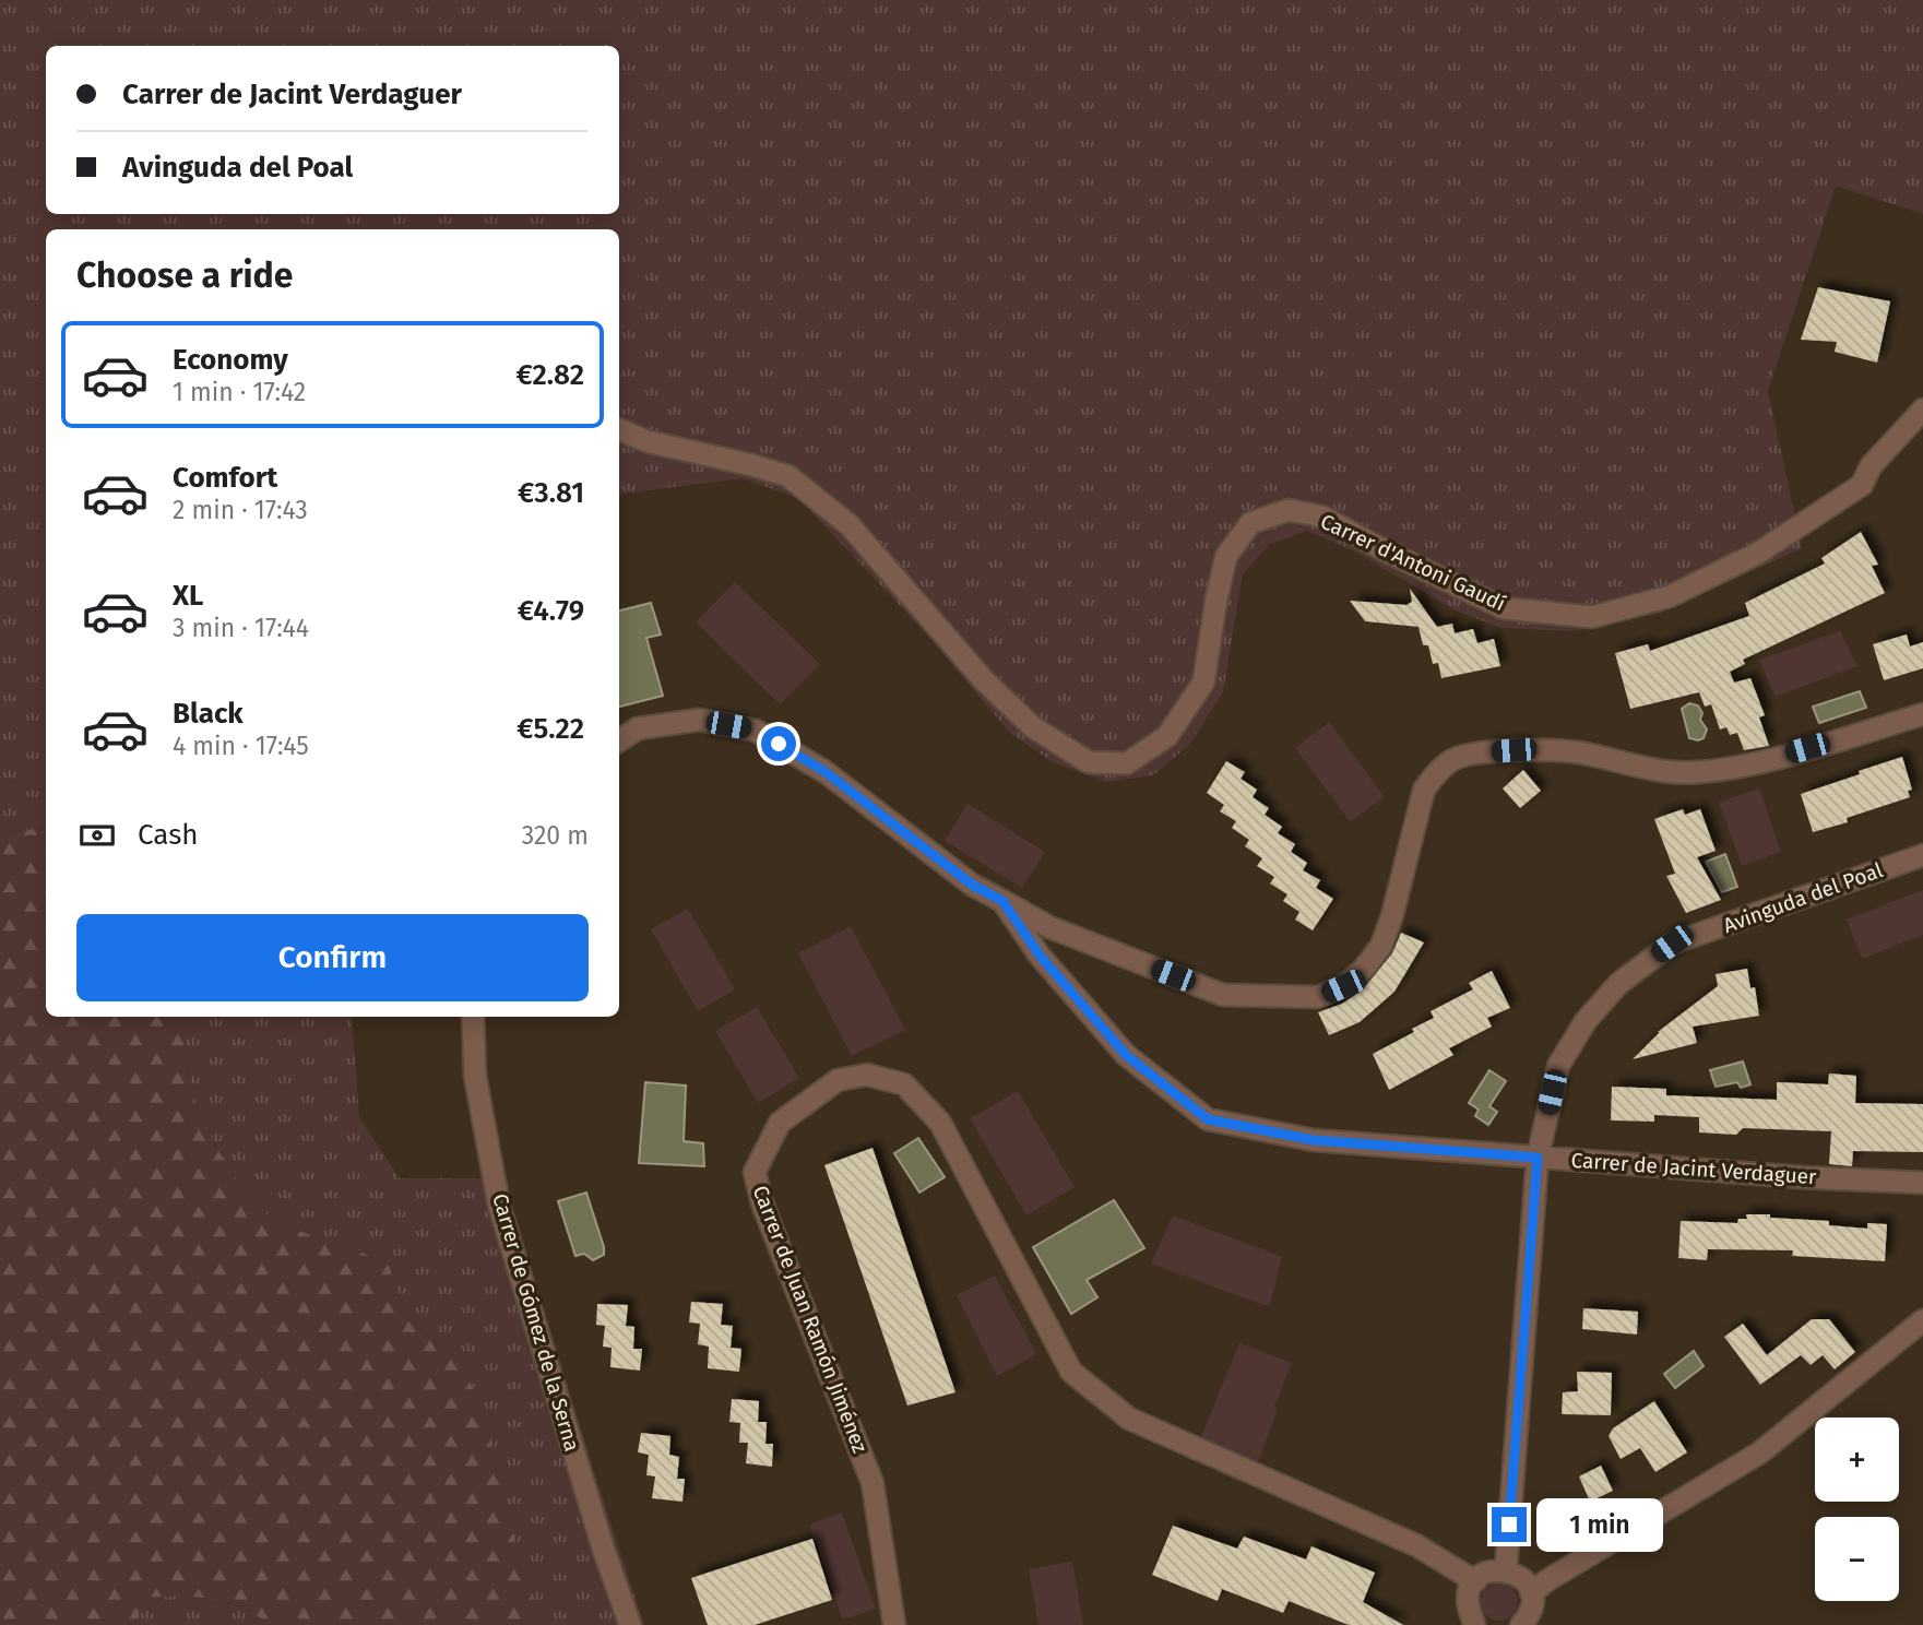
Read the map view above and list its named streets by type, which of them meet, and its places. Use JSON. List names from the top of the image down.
{
  "streets": {
    "street": [
      "Carrer d'Antoni Gaudí",
      "Avinguda del Poal",
      "Carrer de Jacint Verdaguer",
      "Carrer de Juan Ramón Jiménez",
      "Carrer de Gómez de la Serna"
    ]
  },
  "crossings": [
    ["Avinguda del Poal", "Carrer de Jacint Verdaguer"]
  ],
  "page": {
    "banner": ["Carrer de Jacint Verdaguer", "Avinguda del Poal"],
    "heading": "Choose a ride",
    "list": [
      {
        "name": "Economy",
        "note": "1 min · 17:42",
        "value": "€2.82"
      },
      {
        "name": "Comfort",
        "note": "2 min · 17:43",
        "value": "€3.81"
      },
      {
        "name": "XL",
        "note": "3 min · 17:44",
        "value": "€4.79"
      },
      {
        "name": "Black",
        "note": "4 min · 17:45",
        "value": "€5.22"
      }
    ],
    "pay": ["Cash", "320 m"],
    "buttons": "Confirm",
    "map_buttons": ["+", "−"],
    "bubble": "1 min"
  }
}
